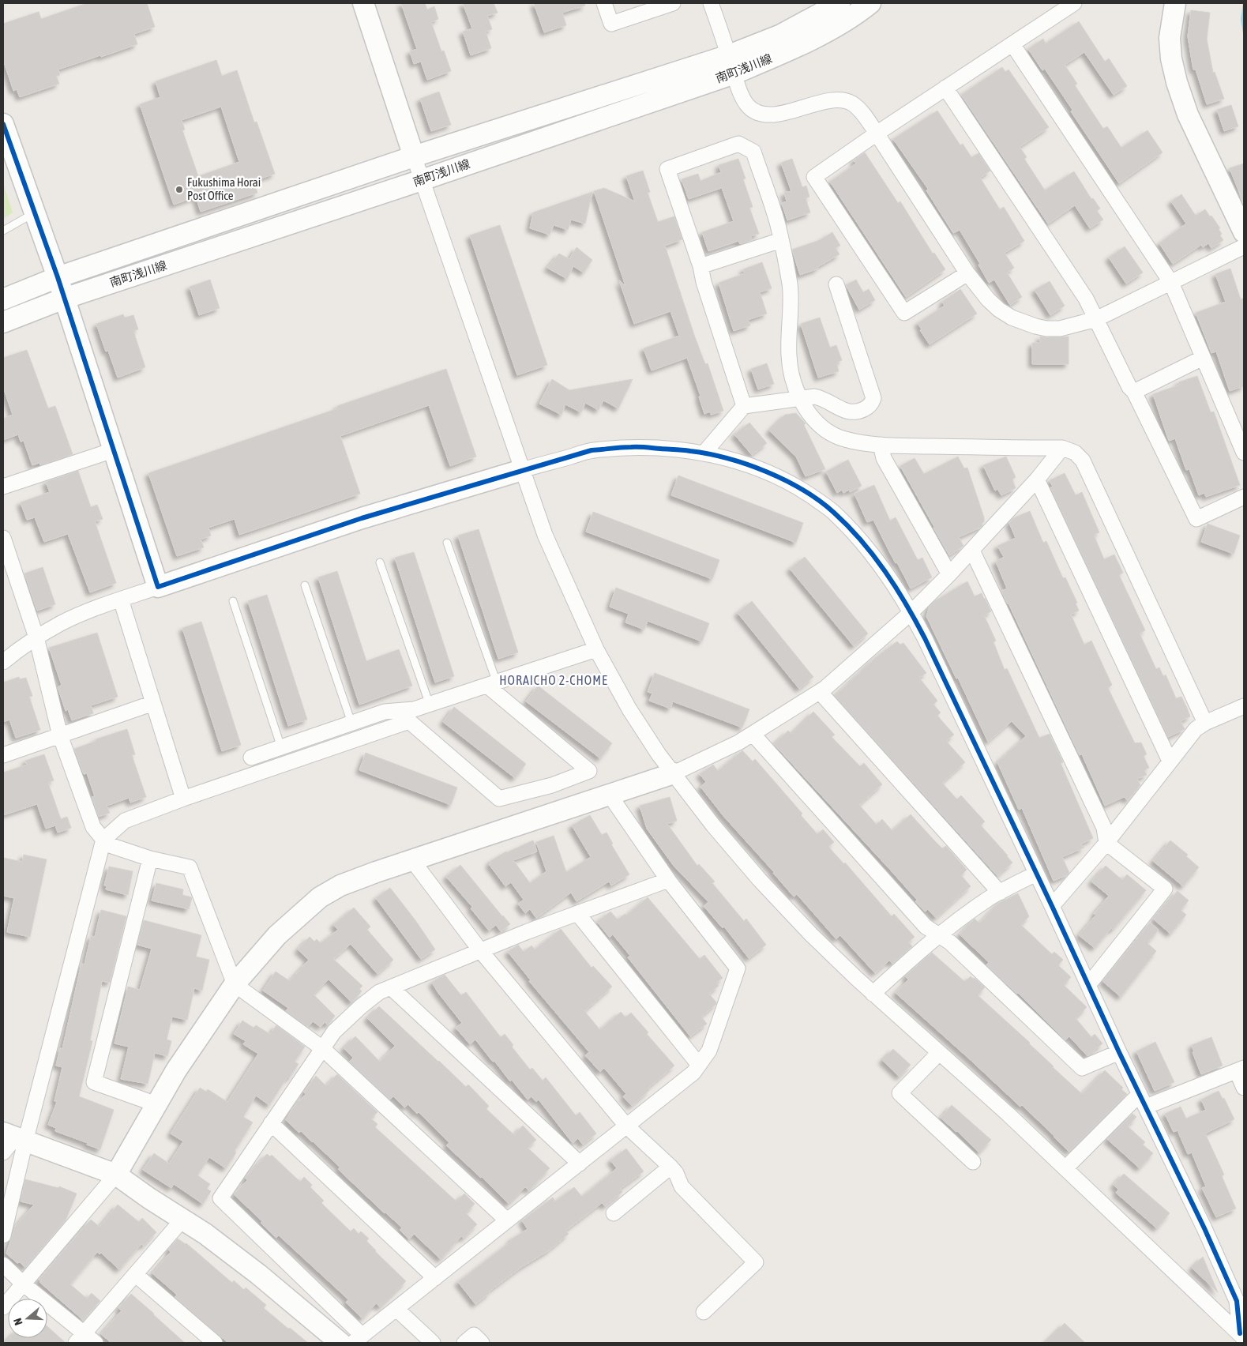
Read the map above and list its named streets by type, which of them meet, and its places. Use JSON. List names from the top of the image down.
{
  "streets": {
    "street": ["南町浅川線"]
  },
  "districts": ["HORAICHO 2-CHOME"],
  "places": ["Fukushima Horai Post Office"],
  "north": "left"
}
